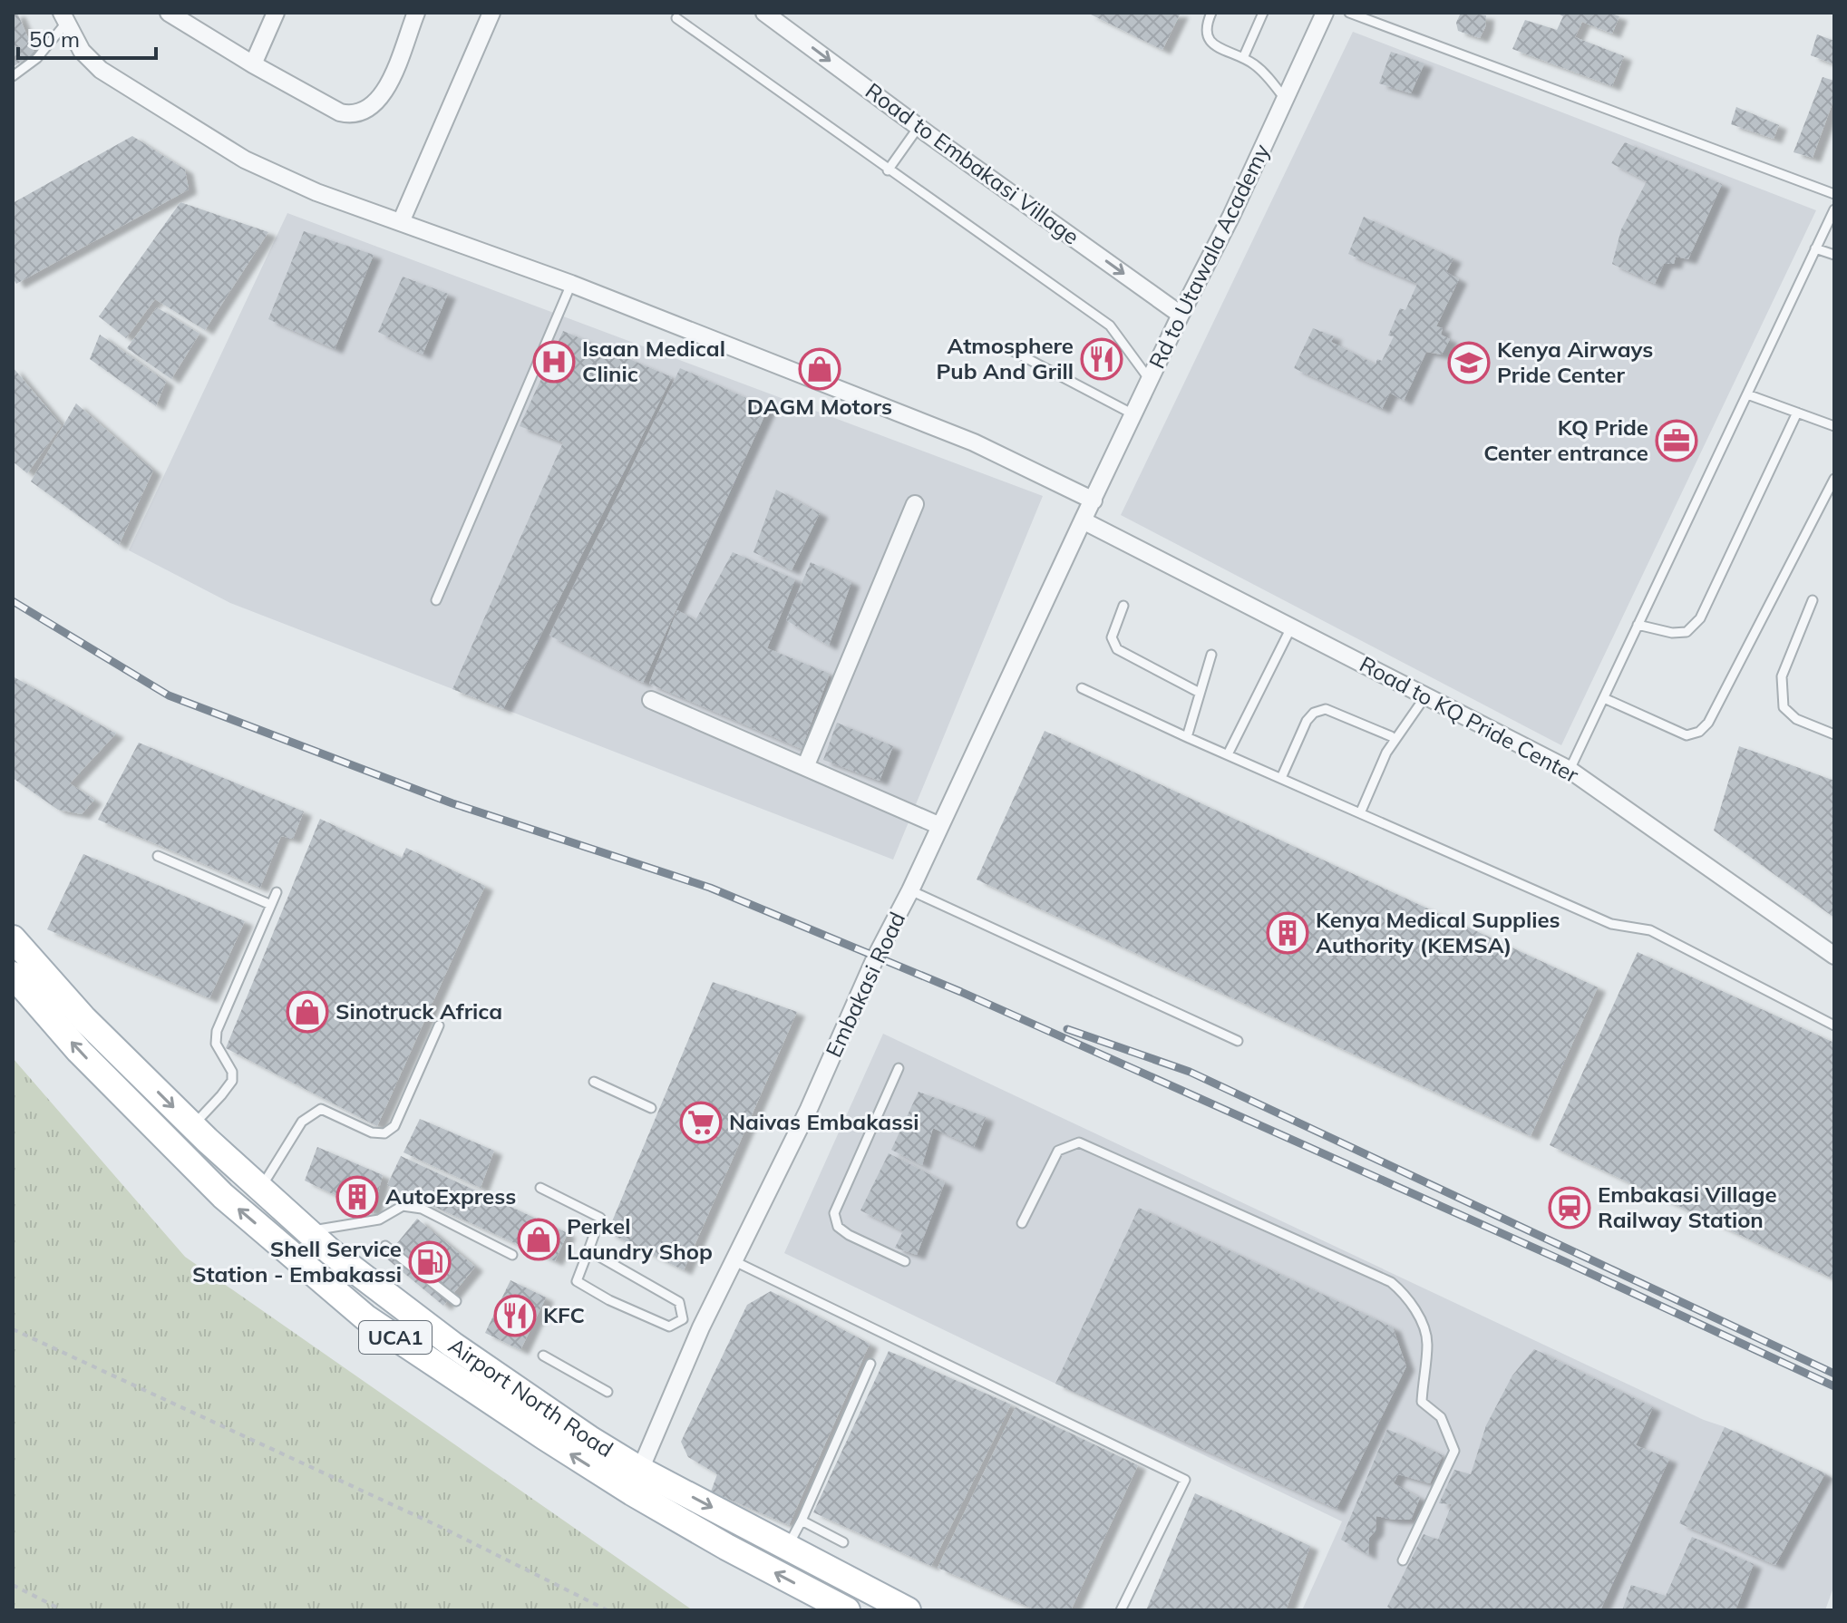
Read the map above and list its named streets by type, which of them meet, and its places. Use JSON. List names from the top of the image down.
{
  "streets": {
    "main road": ["UCA1", "Airport North Road"],
    "street": [
      "Road to Embakasi Village",
      "Rd to Utawala Academy",
      "Road to KQ Pride Center",
      "Embakasi Road"
    ]
  },
  "crossings": [
    ["Road to Embakasi Village", "Rd to Utawala Academy"],
    ["Rd to Utawala Academy", "Embakasi Road"],
    ["Road to KQ Pride Center", "Embakasi Road"],
    ["Embakasi Road", "Airport North Road"]
  ],
  "one_way": ["Road to Embakasi Village"],
  "places": {
    "restaurant": ["Atmosphere Pub And Grill", "KFC"],
    "hospital": ["Isaan Medical Clinic"],
    "school or university": ["Kenya Airways Pride Center"],
    "shop": ["DAGM Motors", "Sinotruck Africa", "Perkel Laundry Shop"],
    "office": ["KQ Pride Center entrance"],
    "building": ["Kenya Medical Supplies Authority (KEMSA)", "AutoExpress"],
    "supermarket": ["Naivas Embakassi"],
    "station": ["Embakasi Village Railway Station"],
    "fuel station": ["Shell Service Station - Embakassi"]
  },
  "scale_bar": "50 m"
}
